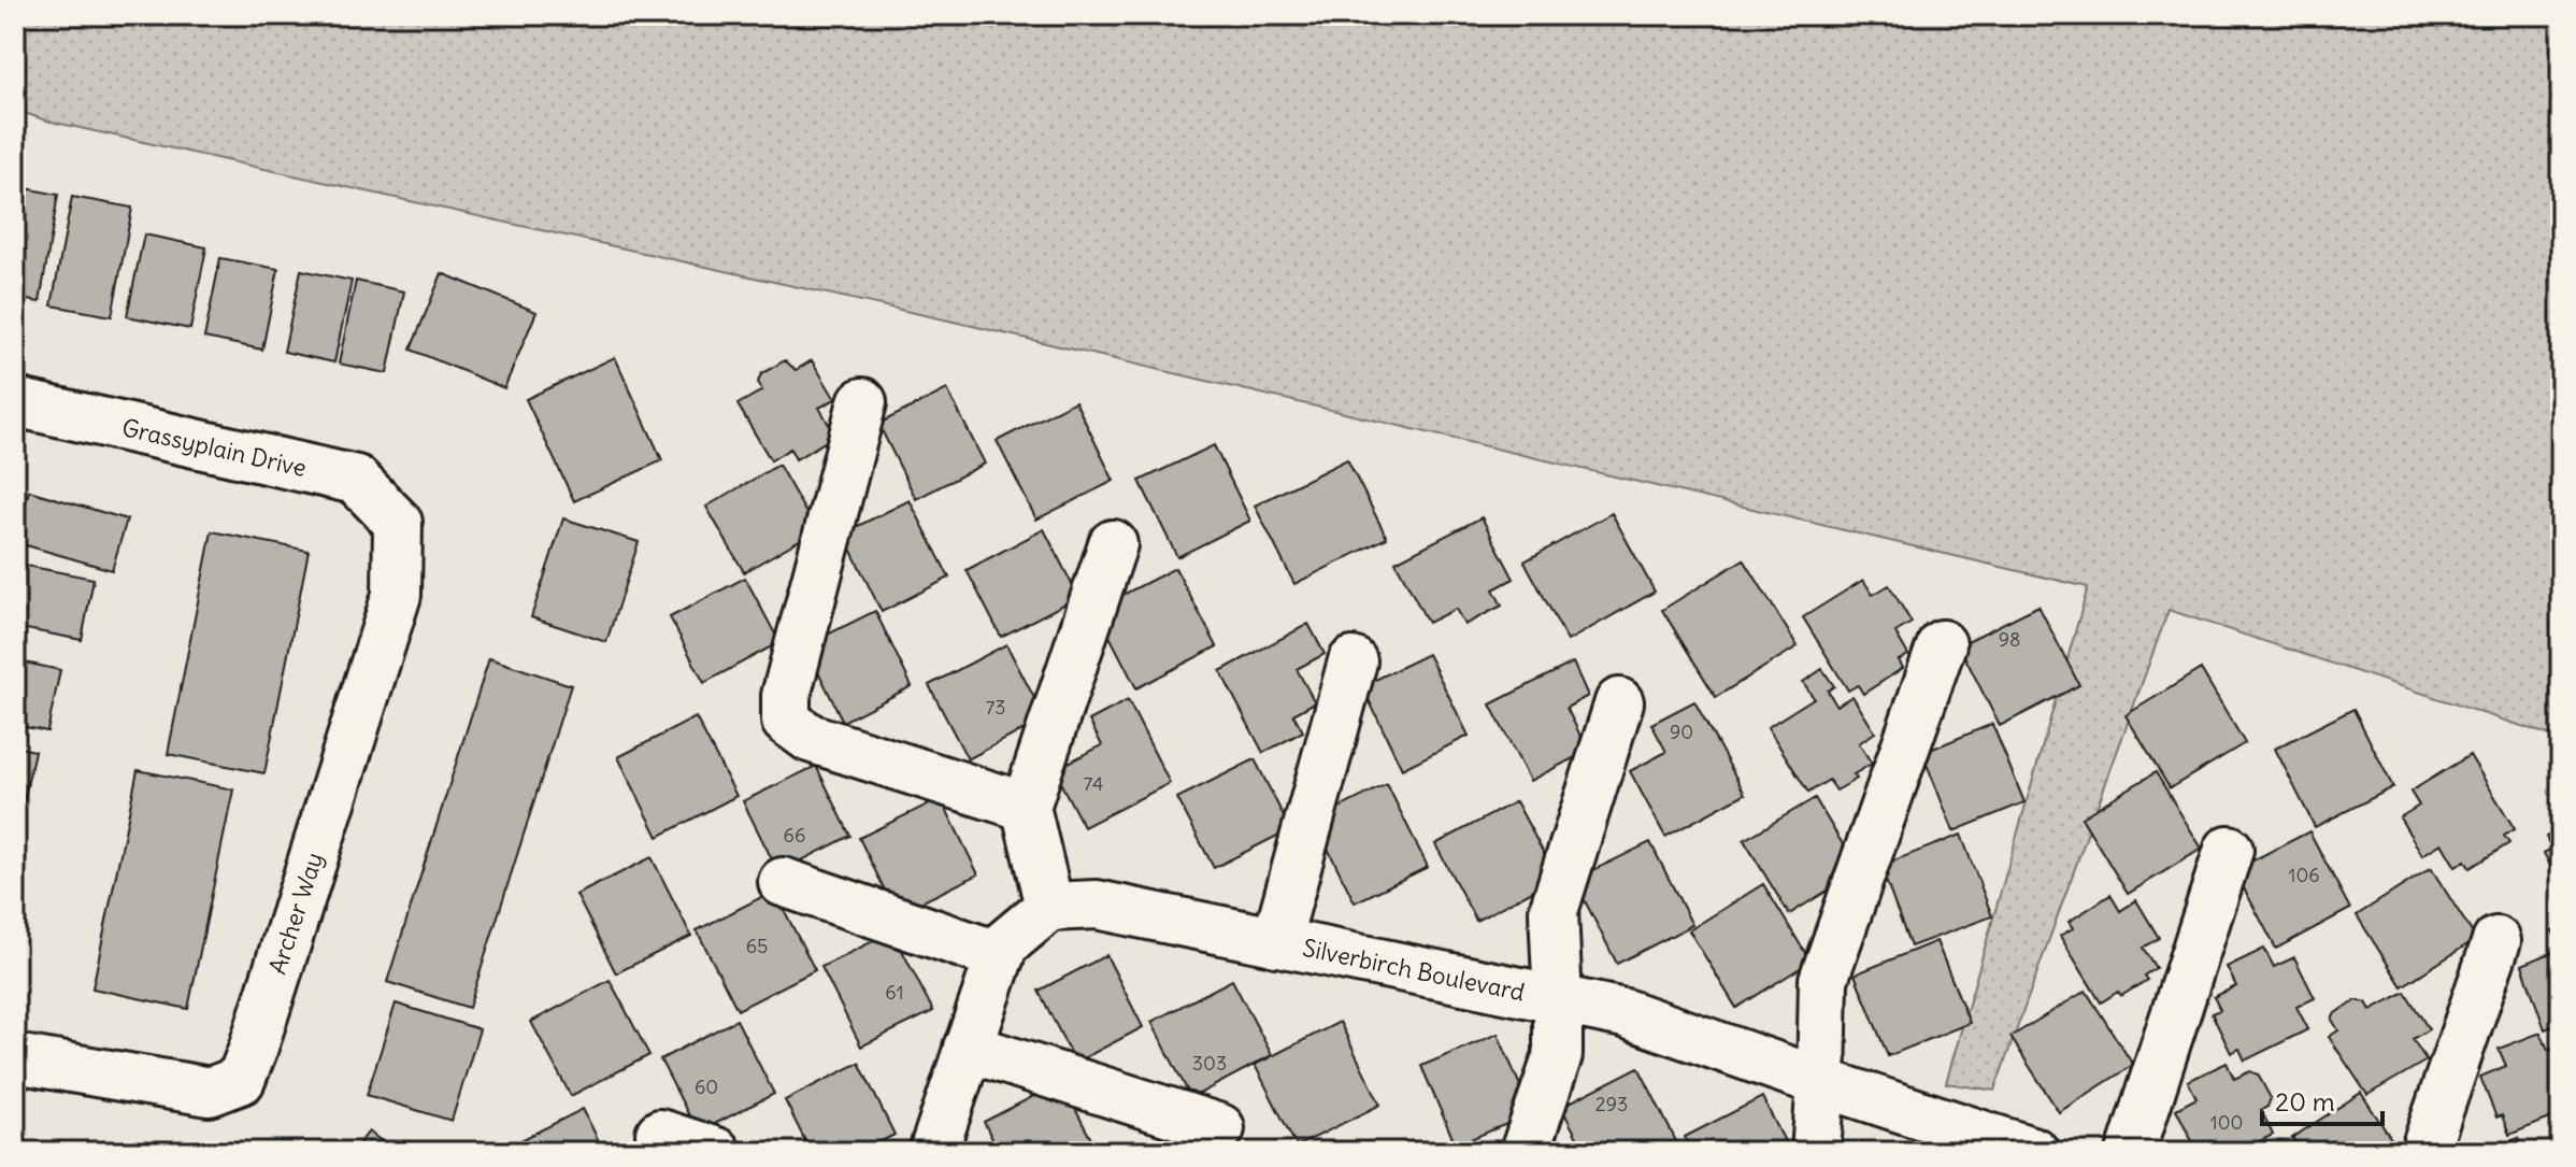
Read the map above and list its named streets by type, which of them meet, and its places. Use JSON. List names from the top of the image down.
{
  "streets": {
    "street": ["Grassyplain Drive", "Archer Way", "Silverbirch Boulevard"]
  },
  "crossings": [
    ["Grassyplain Drive", "Archer Way"]
  ],
  "house_numbers": [
    "98",
    "73",
    "90",
    "74",
    "66",
    "106",
    "65",
    "61",
    "303",
    "60",
    "293",
    "100"
  ],
  "scale_bar": "20 m"
}
